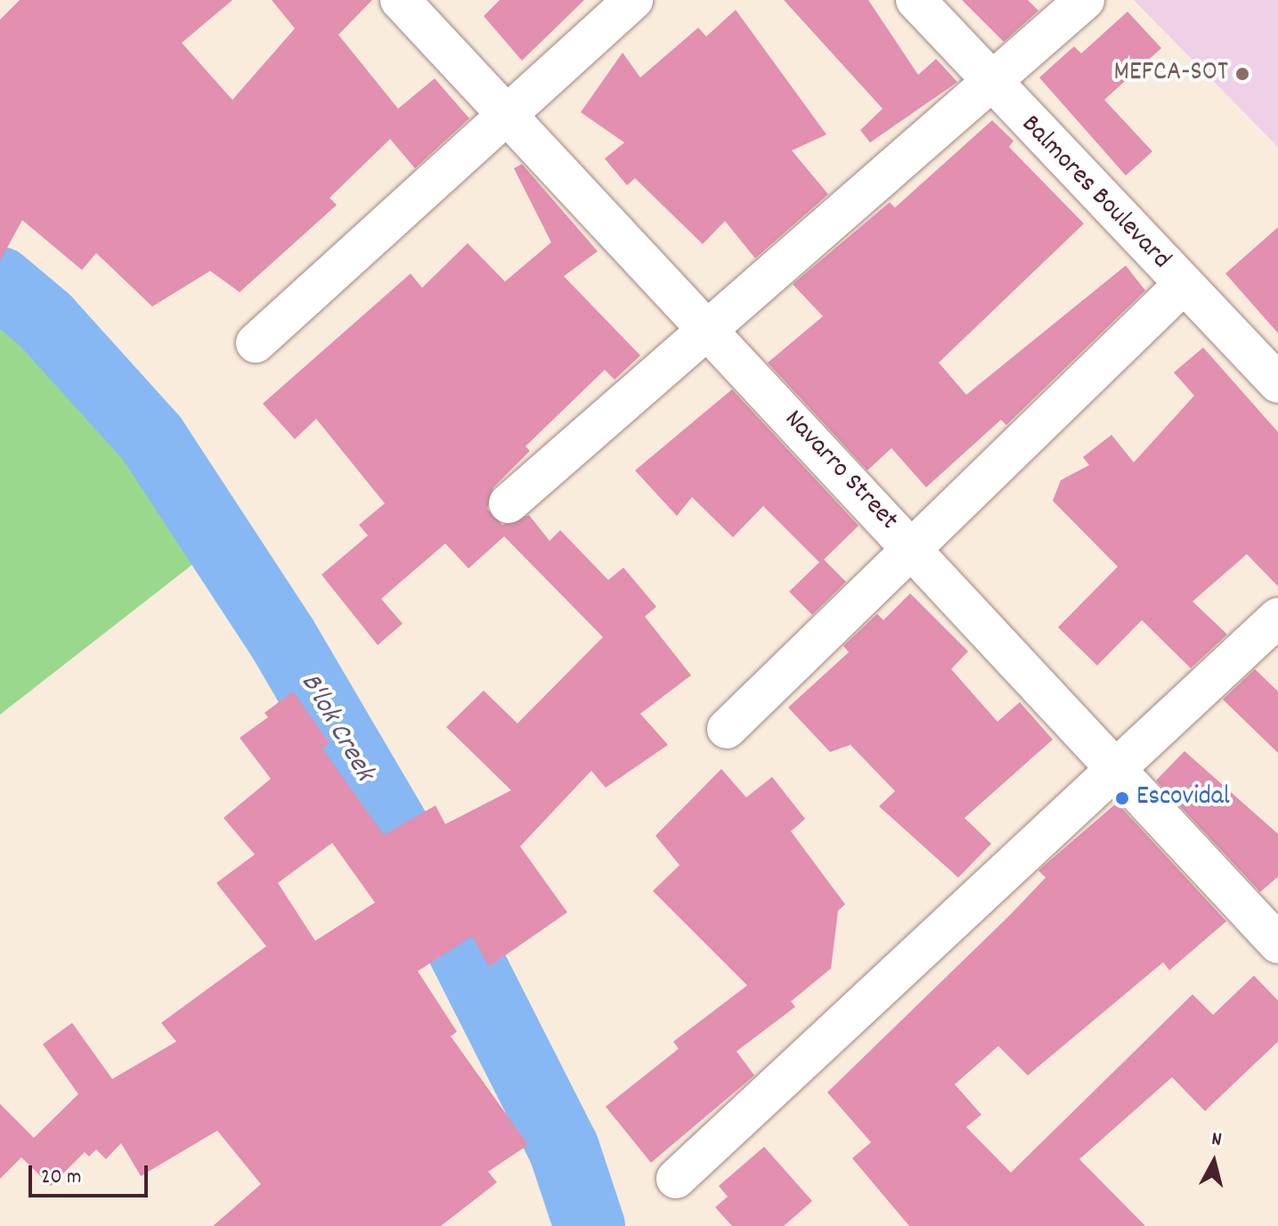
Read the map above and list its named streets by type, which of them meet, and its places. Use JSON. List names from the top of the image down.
{
  "streets": {
    "street": ["Balmores Boulevard", "Navarro Street"]
  },
  "water": ["B'lok Creek"],
  "places": ["MEFCA-SOT", "Escovidal"],
  "scale_bar": "20 m",
  "north": "top"
}
